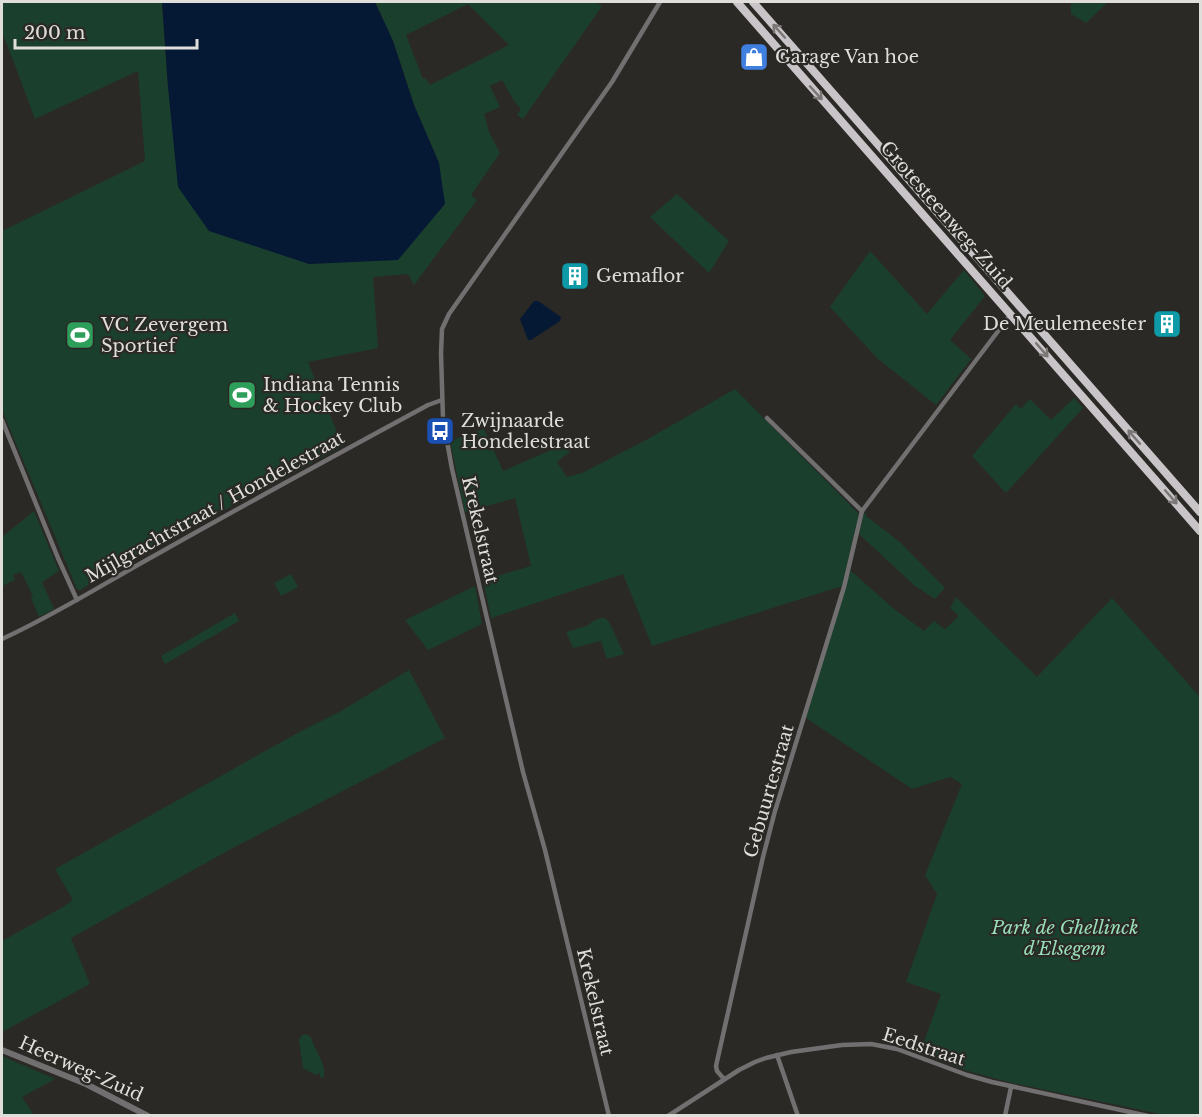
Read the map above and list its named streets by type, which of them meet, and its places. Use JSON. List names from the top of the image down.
{
  "streets": {
    "highway": ["Grotesteenweg-Zuid"],
    "street": [
      "Mijlgrachtstraat / Hondelestraat",
      "Krekelstraat",
      "Gebuurtestraat",
      "Eedstraat",
      "Heerweg-Zuid"
    ]
  },
  "crossings": [
    ["Grotesteenweg-Zuid", "Gebuurtestraat"],
    ["Mijlgrachtstraat / Hondelestraat", "Krekelstraat"],
    ["Gebuurtestraat", "Eedstraat"]
  ],
  "parks": ["Park de Ghellinck d'Elsegem"],
  "places": {
    "shop": ["Garage Van hoe"],
    "building": ["Gemaflor", "De Meulemeester"],
    "sports": ["VC Zevergem Sportief", "Indiana Tennis & Hockey Club"],
    "bus stop": ["Zwijnaarde Hondelestraat"]
  },
  "scale_bar": "200 m"
}
